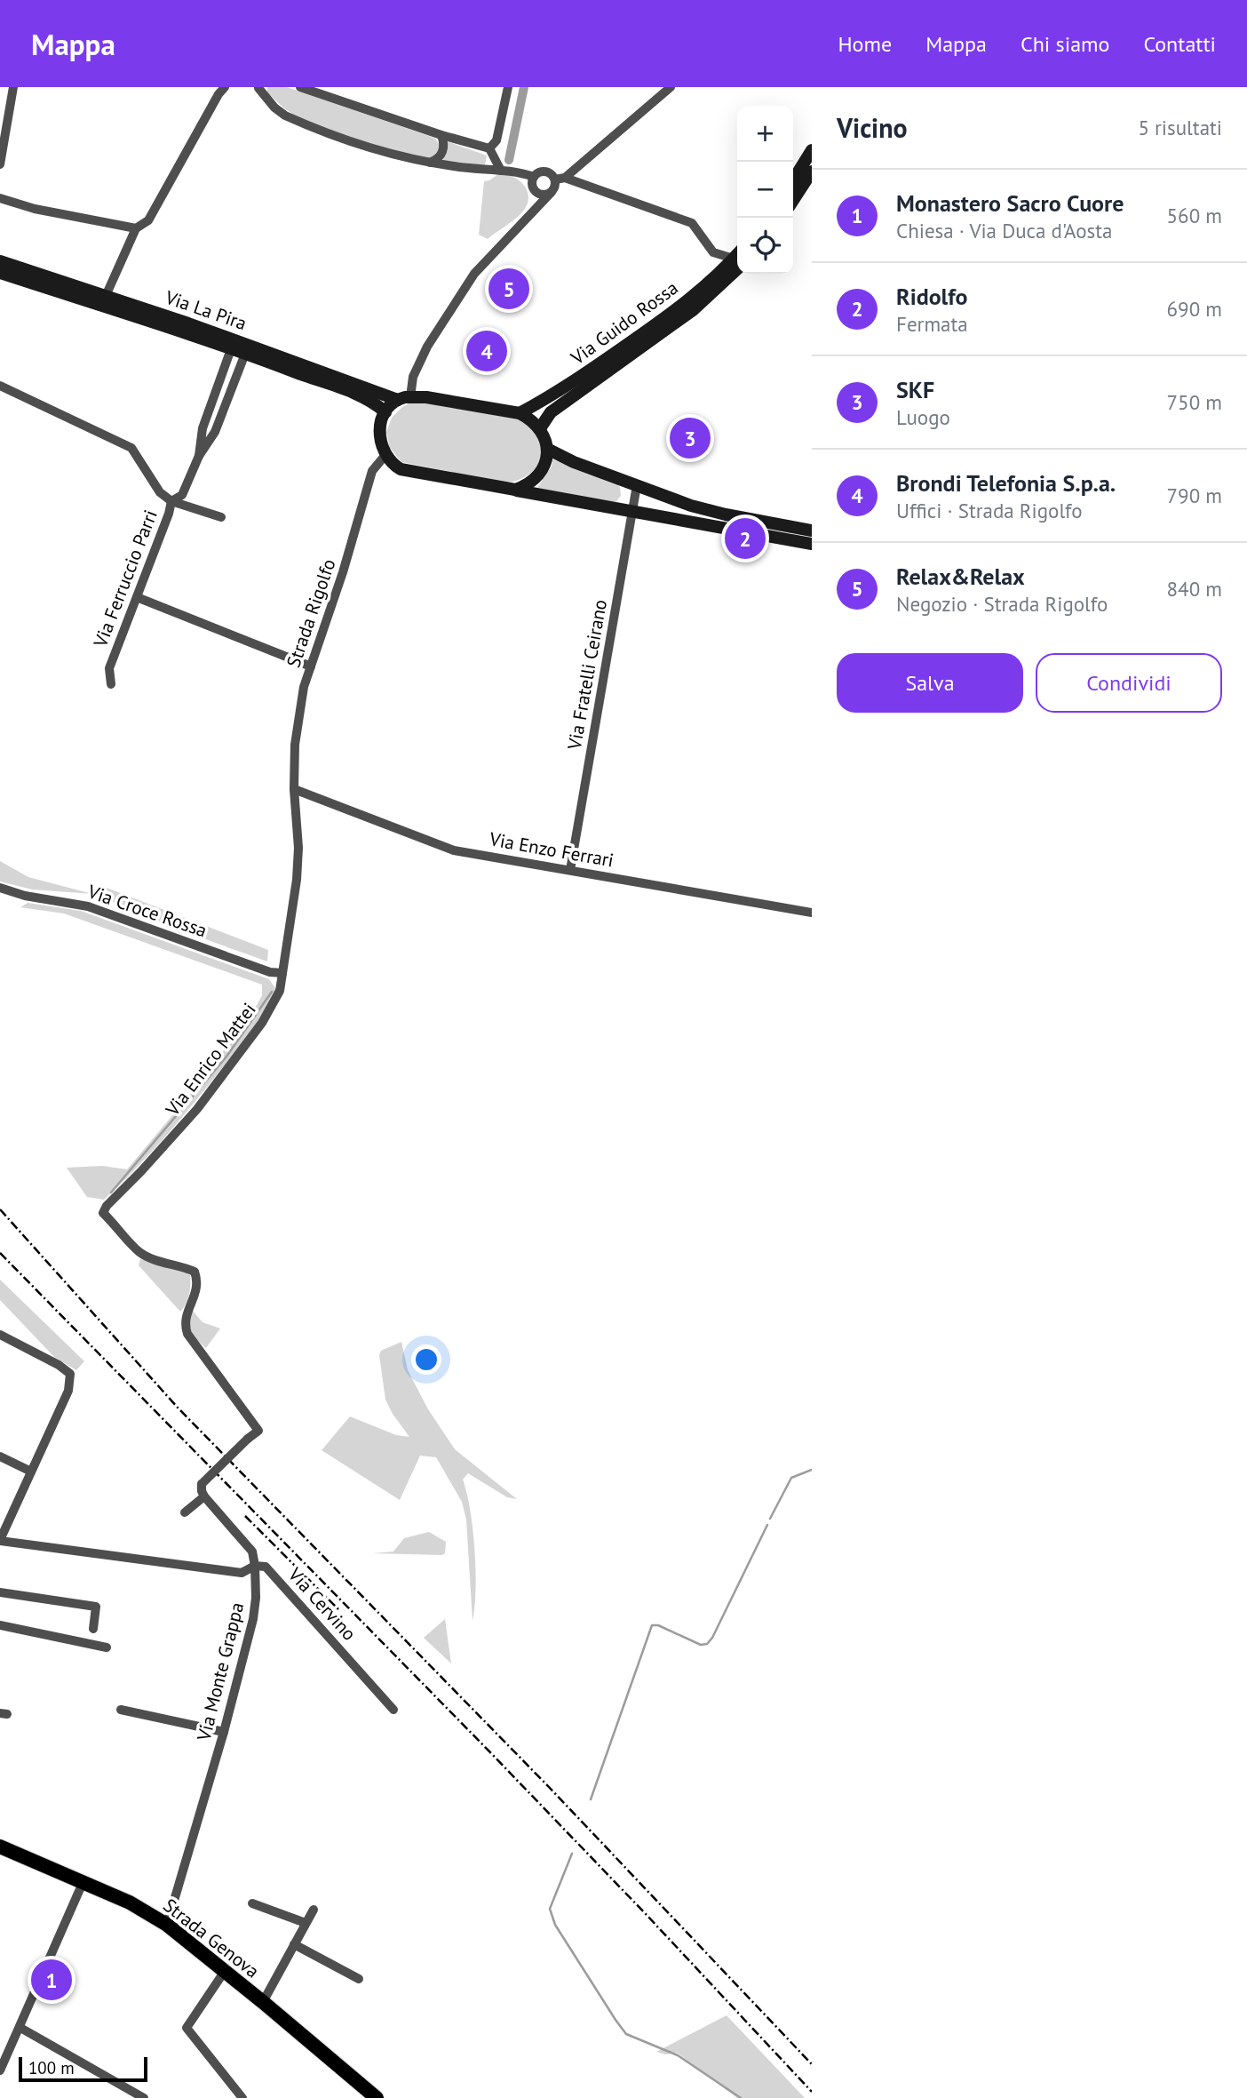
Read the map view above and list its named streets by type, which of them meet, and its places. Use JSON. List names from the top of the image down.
{
  "streets": {
    "main road": ["Strada Genova"],
    "street": [
      "Via La Pira",
      "Via Guido Rossa",
      "Via Ferruccio Parri",
      "Strada Rigolfo",
      "Via Fratelli Ceirano",
      "Via Enzo Ferrari",
      "Via Croce Rossa",
      "Via Enrico Mattei",
      "Via Cervino",
      "Via Monte Grappa"
    ]
  },
  "crossings": [
    ["Via La Pira", "Via Guido Rossa"],
    ["Strada Rigolfo", "Via Enzo Ferrari"],
    ["Strada Rigolfo", "Via Enrico Mattei"],
    ["Via Fratelli Ceirano", "Via Enzo Ferrari"],
    ["Via Enzo Ferrari", "Via Enrico Mattei"],
    ["Via Croce Rossa", "Via Enrico Mattei"],
    ["Via Enrico Mattei", "Via Cervino"],
    ["Via Cervino", "Via Monte Grappa"],
    ["Via Monte Grappa", "Strada Genova"]
  ],
  "scale_bar": "100 m",
  "page": {
    "header": "Mappa",
    "nav": [
      "Home",
      "Mappa",
      "Chi siamo",
      "Contatti"
    ],
    "heading": ["Vicino", "5 risultati"],
    "map_buttons": ["+", "−"],
    "list": [
      {
        "mark": "1",
        "name": "Monastero Sacro Cuore",
        "note": "Chiesa · Via Duca d'Aosta",
        "value": "560 m"
      },
      {
        "mark": "2",
        "name": "Ridolfo",
        "note": "Fermata",
        "value": "690 m"
      },
      {
        "mark": "3",
        "name": "SKF",
        "note": "Luogo",
        "value": "750 m"
      },
      {
        "mark": "4",
        "name": "Brondi Telefonia S.p.a.",
        "note": "Uffici · Strada Rigolfo",
        "value": "790 m"
      },
      {
        "mark": "5",
        "name": "Relax&Relax",
        "note": "Negozio · Strada Rigolfo",
        "value": "840 m"
      }
    ],
    "pins": [
      "5",
      "4",
      "3",
      "2",
      "1"
    ],
    "buttons": ["Salva", "Condividi"],
    "scale": "100 m"
  }
}
